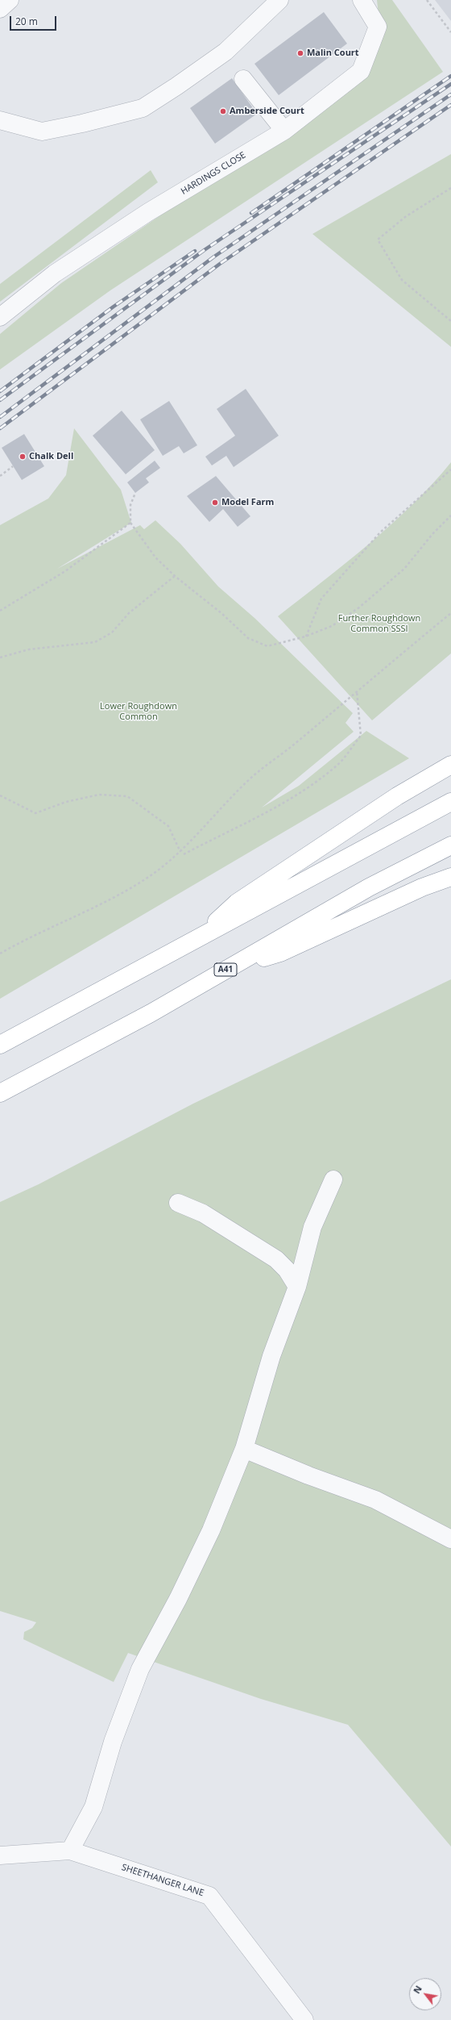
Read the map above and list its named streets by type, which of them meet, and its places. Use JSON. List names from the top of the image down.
{
  "streets": {
    "highway": ["A41"],
    "street": ["HARDINGS CLOSE", "SHEETHANGER LANE"]
  },
  "parks": ["Further Roughdown Common SSSI", "Lower Roughdown Common"],
  "places": [
    "Malin Court",
    "Amberside Court",
    "Chalk Dell",
    "Model Farm"
  ],
  "scale_bar": "20 m",
  "north": "top left"
}
